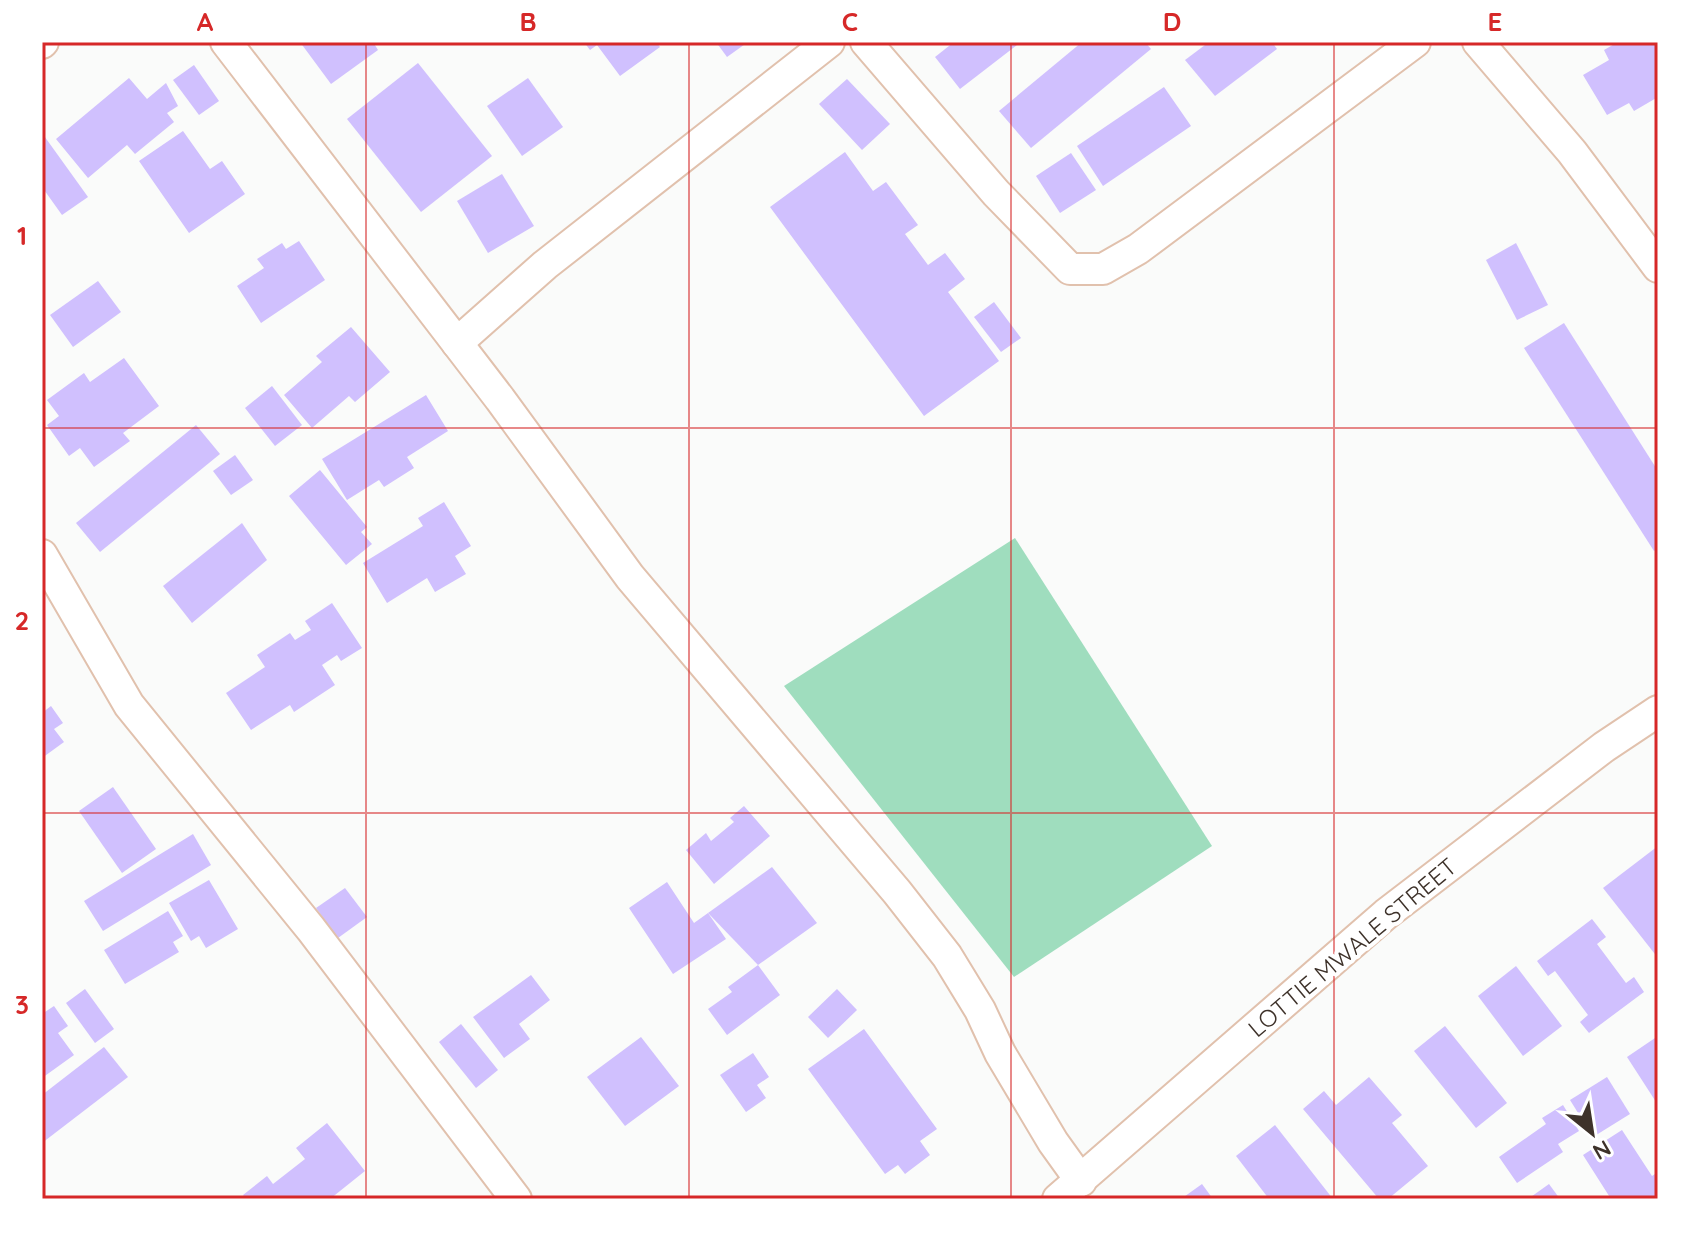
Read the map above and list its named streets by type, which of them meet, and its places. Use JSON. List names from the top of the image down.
{
  "streets": {
    "street": ["LOTTIE MWALE STREET"]
  },
  "north": "bottom right",
  "grid": {
    "columns": [
      "A",
      "B",
      "C",
      "D",
      "E"
    ],
    "rows": ["1", "2", "3"]
  }
}
